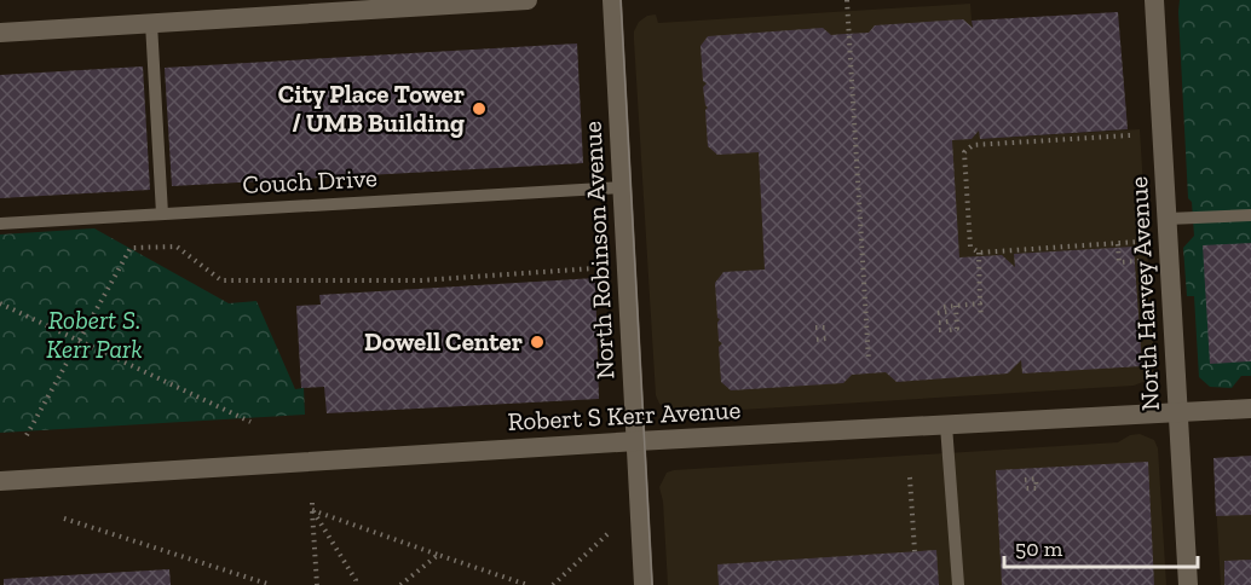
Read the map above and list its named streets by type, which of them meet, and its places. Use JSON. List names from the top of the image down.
{
  "streets": {
    "street": ["North Robinson Avenue", "North Harvey Avenue", "Robert S Kerr Avenue"],
    "lane": ["Couch Drive"]
  },
  "crossings": [
    ["Couch Drive", "North Robinson Avenue"],
    ["North Robinson Avenue", "Robert S Kerr Avenue"],
    ["North Harvey Avenue", "Robert S Kerr Avenue"]
  ],
  "parks": ["Robert S. Kerr Park"],
  "places": ["City Place Tower / UMB Building", "Dowell Center"],
  "scale_bar": "50 m"
}
